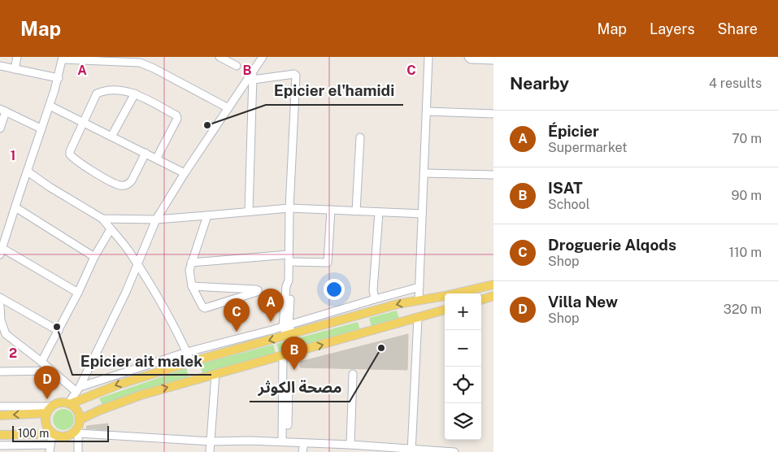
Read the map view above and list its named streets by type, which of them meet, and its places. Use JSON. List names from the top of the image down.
{
  "places": ["Epicier el'hamidi", "Epicier ait malek", "مصحة الكوثر"],
  "scale_bar": "100 m",
  "page": {
    "header": "Map",
    "nav": ["Map", "Layers", "Share"],
    "heading": ["Nearby", "4 results"],
    "list": [
      {
        "mark": "A",
        "name": "Épicier",
        "note": "Supermarket",
        "value": "70 m"
      },
      {
        "mark": "B",
        "name": "ISAT",
        "note": "School",
        "value": "90 m"
      },
      {
        "mark": "C",
        "name": "Droguerie Alqods",
        "note": "Shop",
        "value": "110 m"
      },
      {
        "mark": "D",
        "name": "Villa New",
        "note": "Shop",
        "value": "320 m"
      }
    ],
    "pins": [
      "A",
      "C",
      "B",
      "D"
    ],
    "map_buttons": ["+", "−"],
    "scale": "100 m"
  },
  "grid": {
    "columns": ["A", "B", "C"],
    "rows": ["1", "2"]
  }
}
